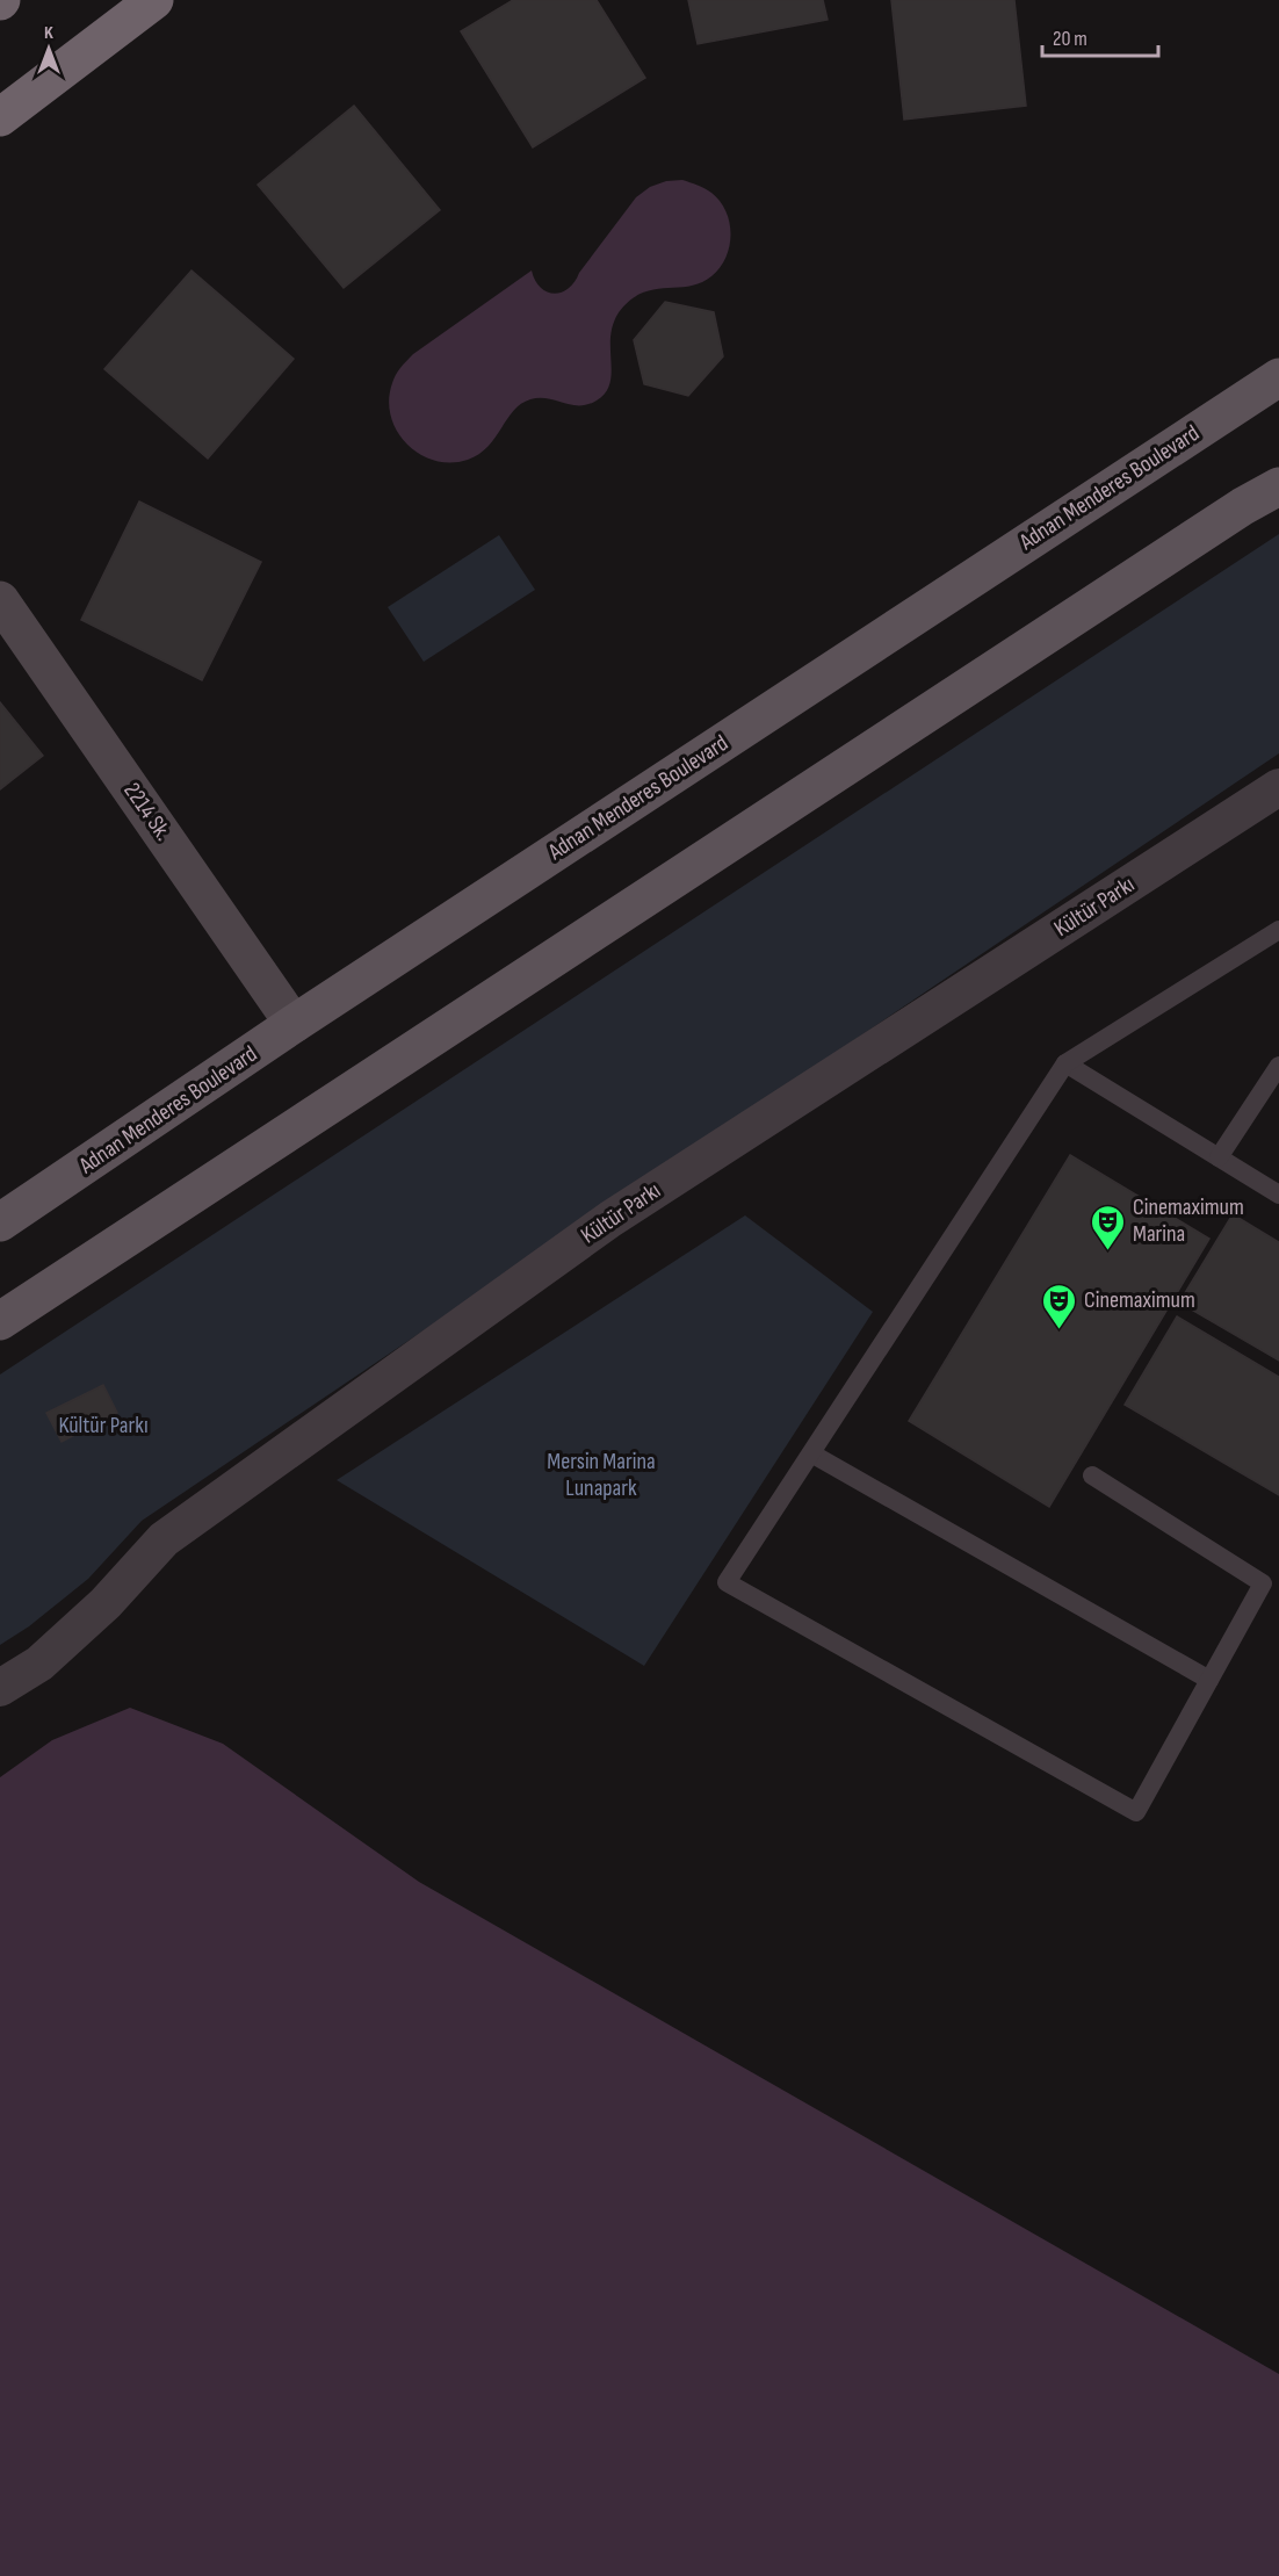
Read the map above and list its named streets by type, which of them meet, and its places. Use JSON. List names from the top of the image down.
{
  "streets": {
    "main road": ["Adnan Menderes Boulevard"],
    "street": ["2214 Sk.", "Kültür Parkı"]
  },
  "crossings": [
    ["Adnan Menderes Boulevard", "2214 Sk."]
  ],
  "parks": ["Kültür Parkı", "Mersin Marina Lunapark"],
  "places": {
    "theatre": ["Cinemaximum Marina", "Cinemaximum"]
  },
  "scale_bar": "20 m",
  "north": "top"
}
